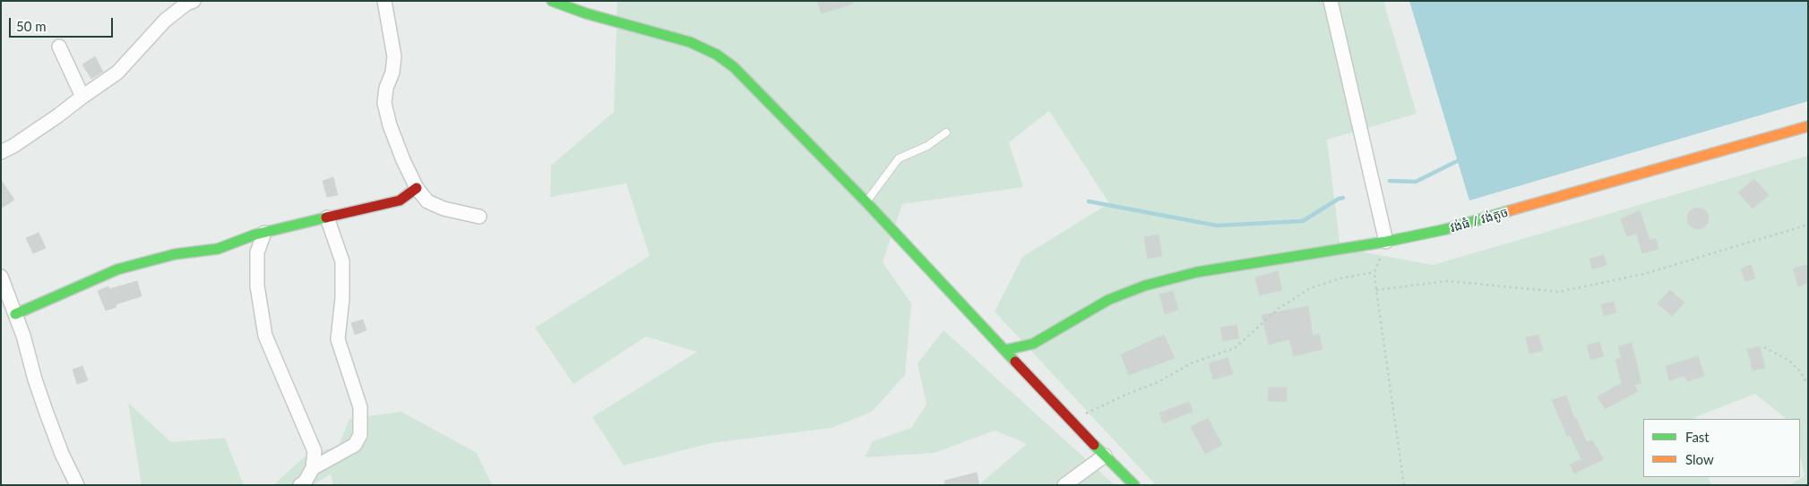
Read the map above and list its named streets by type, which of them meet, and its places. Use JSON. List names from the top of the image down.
{
  "streets": {
    "street": ["វង់ធំ / វង់តូច"]
  },
  "legend": ["Fast", "Slow"],
  "scale_bar": "50 m"
}
